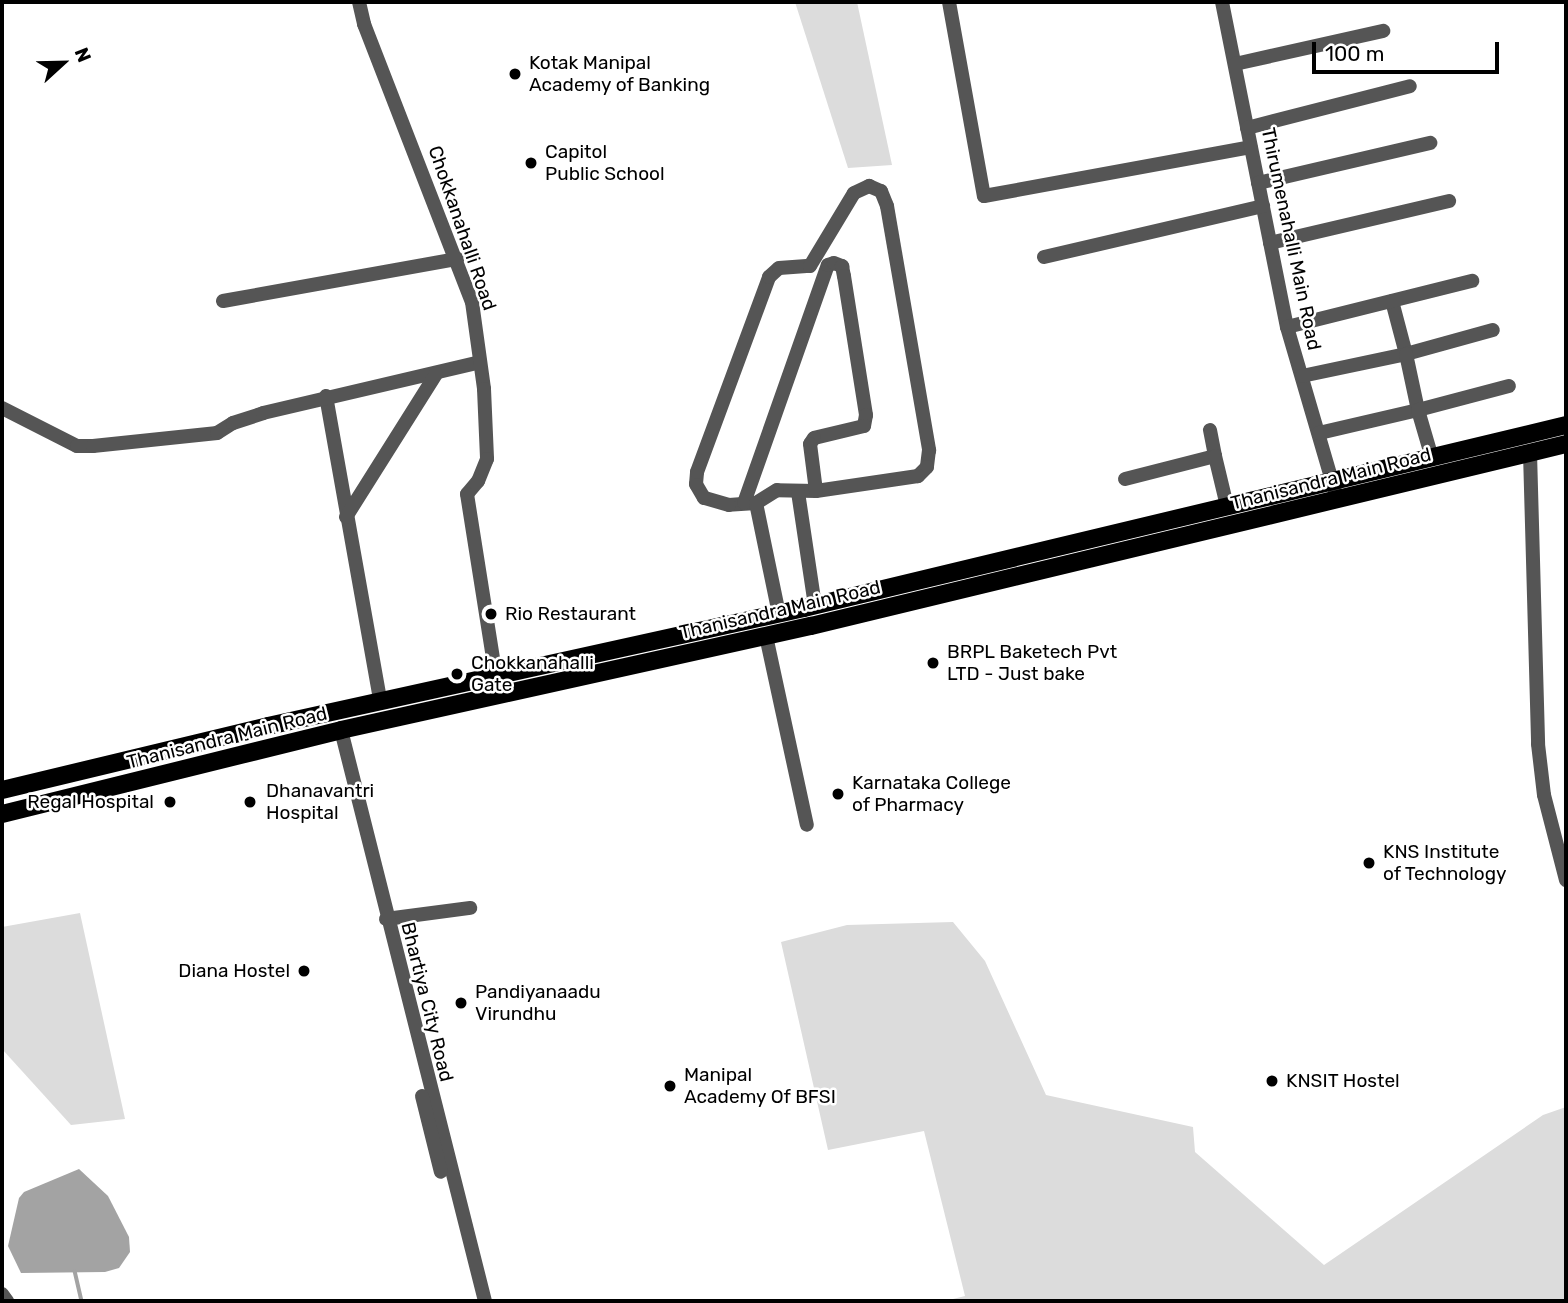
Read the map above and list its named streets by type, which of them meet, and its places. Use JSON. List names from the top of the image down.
{
  "streets": {
    "main road": ["Thanisandra Main Road"],
    "street": ["Chokkanahalli Road", "Thirumenahalli Main Road", "Bhartiya City Road"]
  },
  "crossings": [
    ["Chokkanahalli Road", "Thanisandra Main Road"],
    ["Thirumenahalli Main Road", "Thanisandra Main Road"],
    ["Thanisandra Main Road", "Bhartiya City Road"]
  ],
  "places": [
    "Kotak Manipal Academy of Banking",
    "Capitol Public School",
    "Rio Restaurant",
    "BRPL Baketech Pvt LTD - Just bake",
    "Chokkanahalli Gate",
    "Karnataka College of Pharmacy",
    "Regal Hospital",
    "Dhanavantri Hospital",
    "KNS Institute of Technology",
    "Diana Hostel",
    "Pandiyanaadu Virundhu",
    "KNSIT Hostel",
    "Manipal Academy Of BFSI"
  ],
  "scale_bar": "100 m",
  "north": "right"
}
